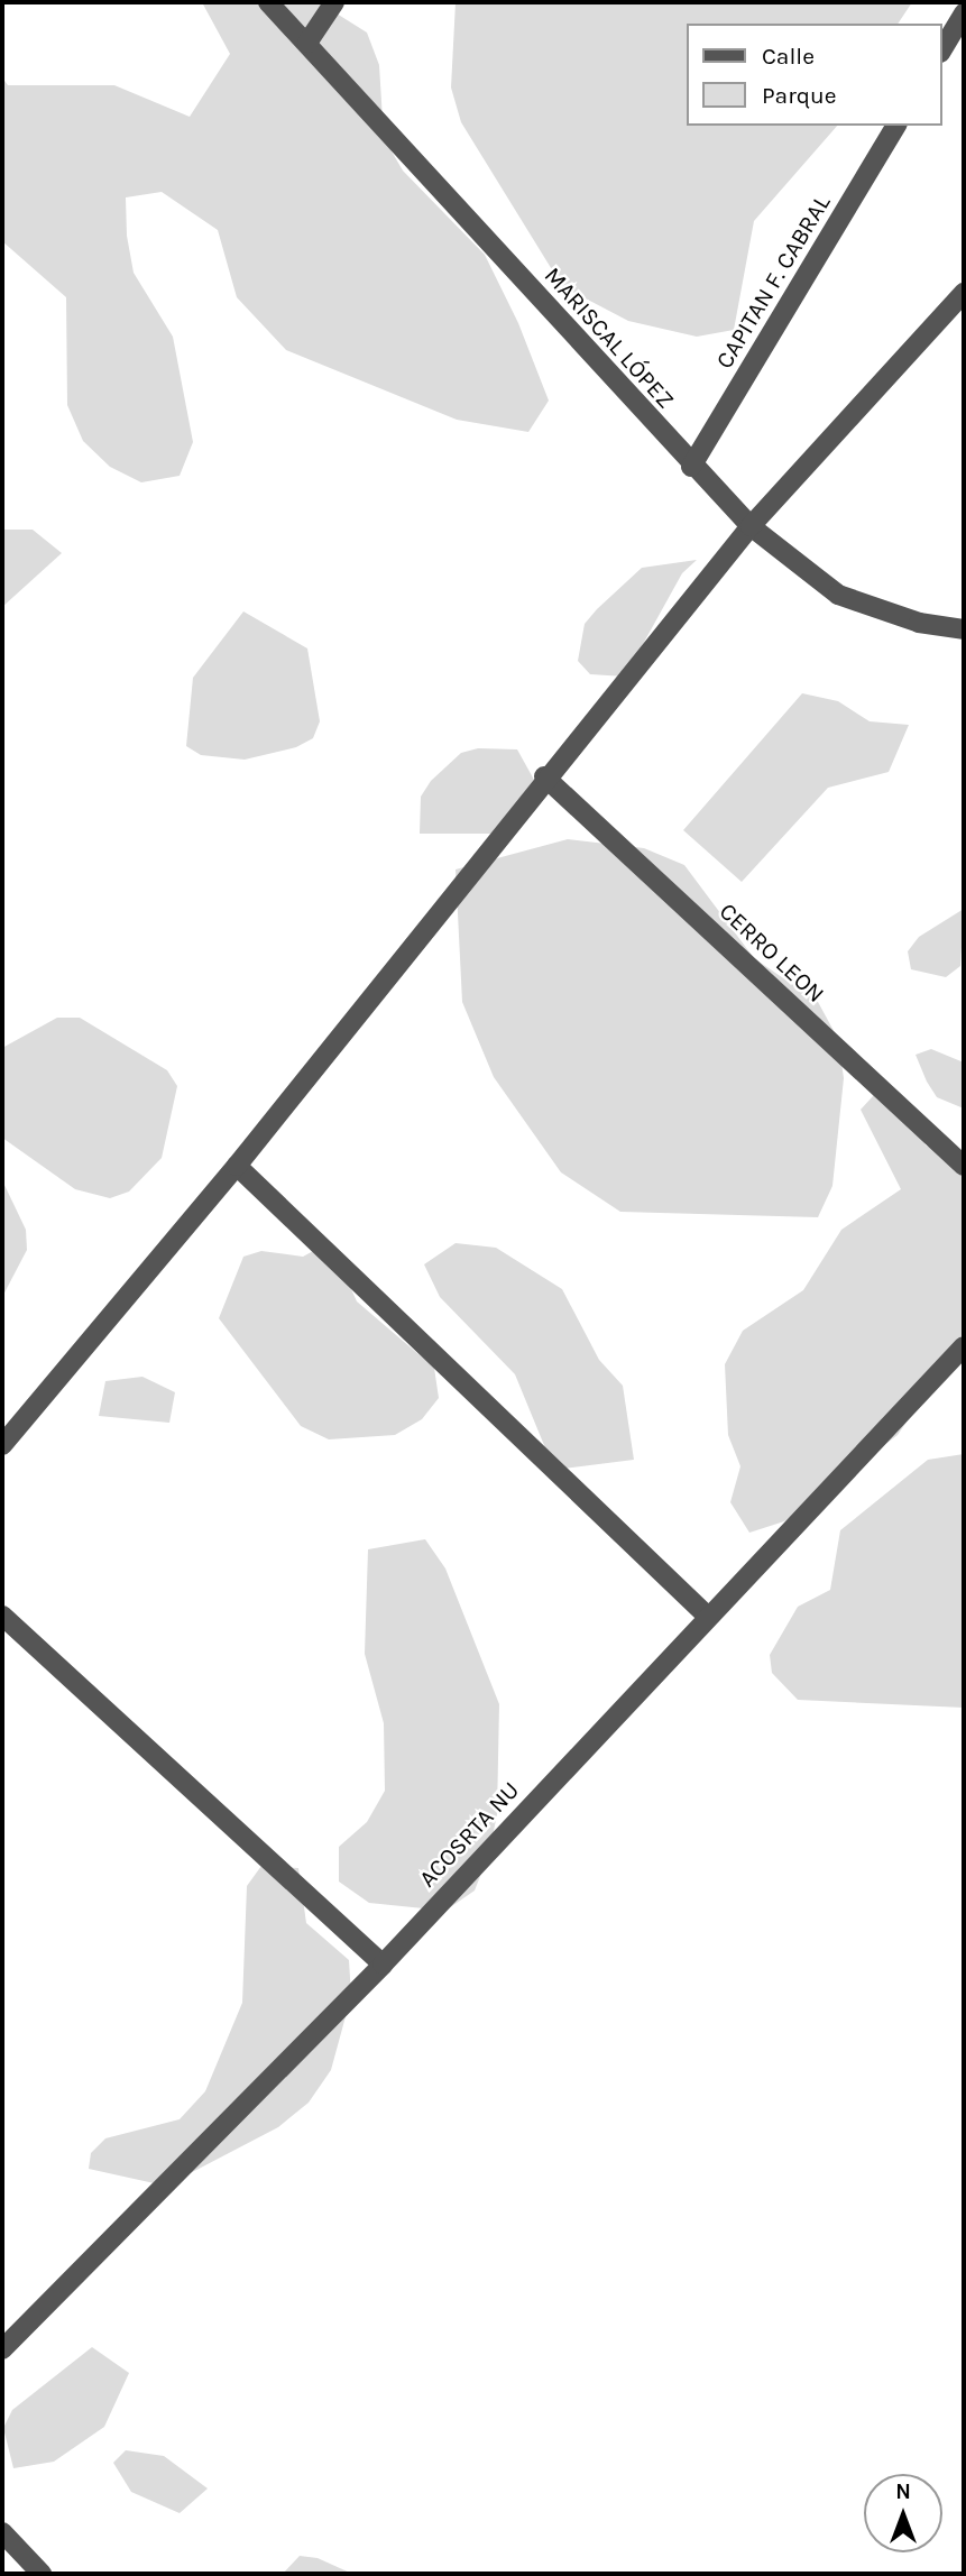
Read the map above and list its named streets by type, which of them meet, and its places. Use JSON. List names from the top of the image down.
{
  "streets": {
    "street": [
      "CAPITAN F. CABRAL",
      "MARISCAL LÓPEZ",
      "CERRO LEON",
      "ACOSRTA NU"
    ]
  },
  "crossings": [
    ["CAPITAN F. CABRAL", "MARISCAL LÓPEZ"]
  ],
  "legend": ["Calle", "Parque"],
  "north": "top"
}
